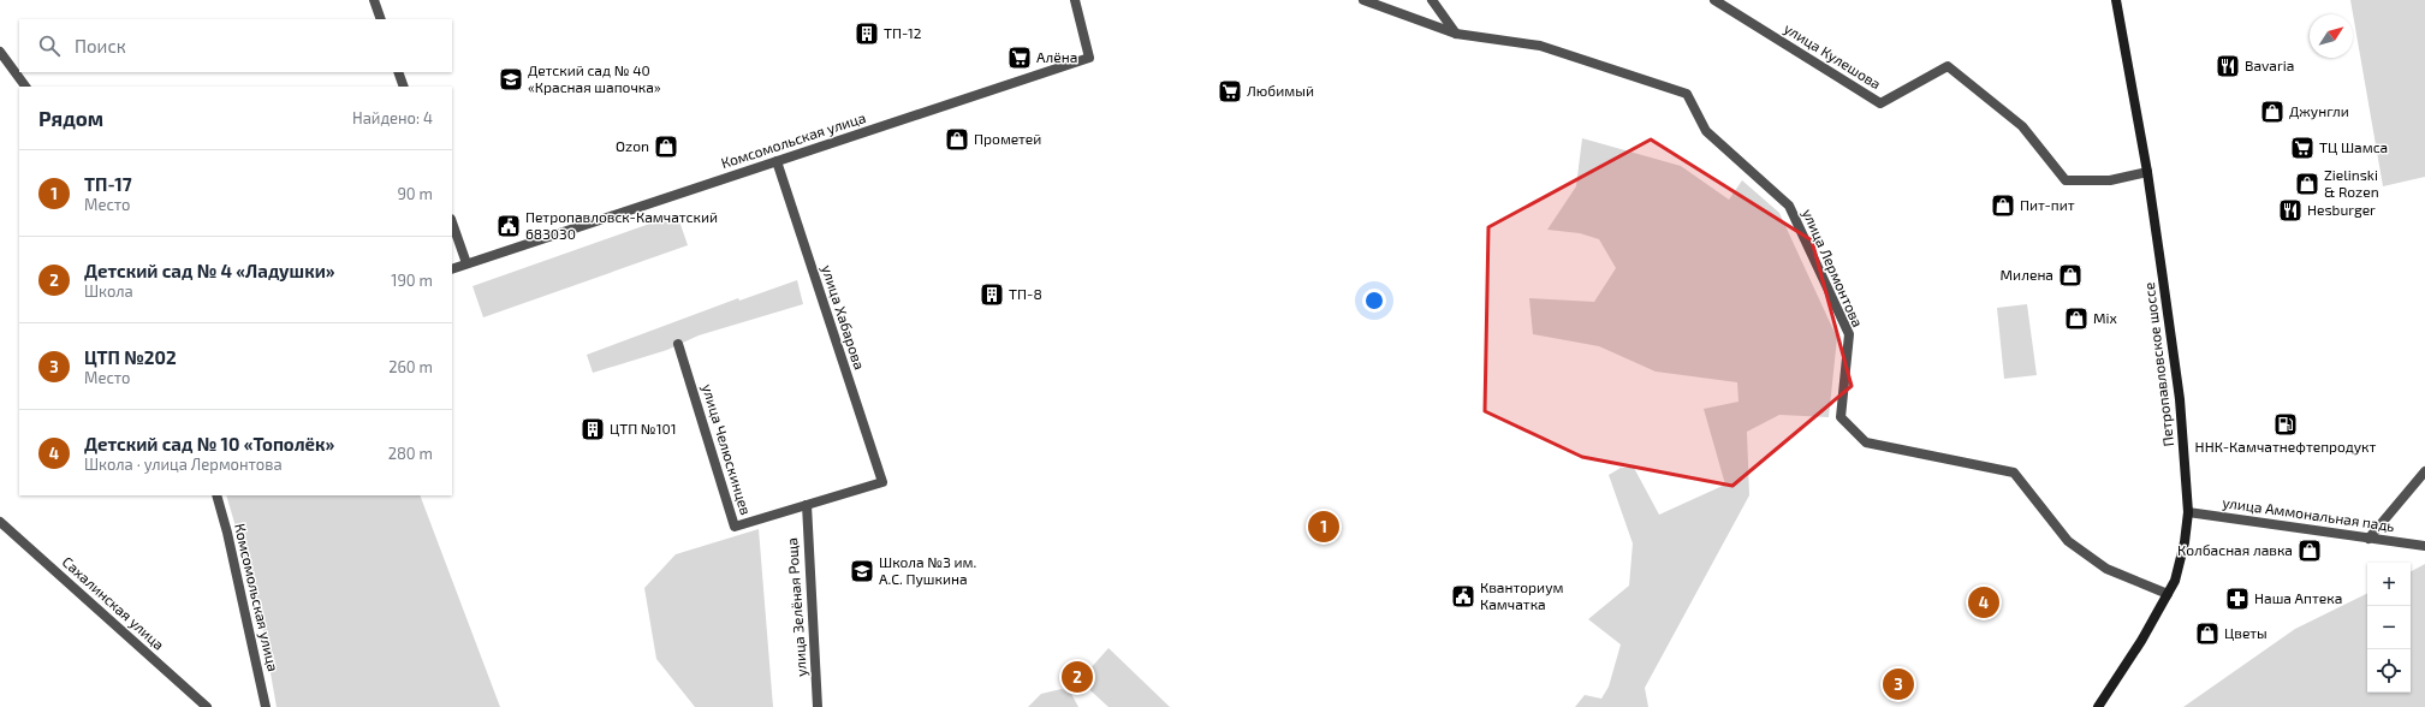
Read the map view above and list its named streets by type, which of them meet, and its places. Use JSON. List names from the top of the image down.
{
  "streets": {
    "main road": ["Петропавловское шоссе"],
    "street": [
      "улица Кулешова",
      "Комсомольская улица",
      "улица Лермонтова",
      "улица Хабарова",
      "улица Челюскинцев",
      "улица Аммональная падь",
      "Сахалинская улица",
      "улица Зелёная Роща"
    ]
  },
  "crossings": [
    ["улица Кулешова", "Петропавловское шоссе"],
    ["Комсомольская улица", "улица Хабарова"],
    ["улица Лермонтова", "Петропавловское шоссе"],
    ["улица Хабарова", "улица Челюскинцев"],
    ["Петропавловское шоссе", "улица Аммональная падь"],
    ["улица Челюскинцев", "улица Зелёная Роща"]
  ],
  "places": {
    "building": ["ТП-12", "ТП-8", "ЦТП №101"],
    "supermarket": ["Алёна", "Любимый", "ТЦ Шамса"],
    "restaurant": ["Bavaria", "Hesburger"],
    "school or university": ["Детский сад № 40 «Красная шапочка»", "Школа №3 им. А.С. Пушкина"],
    "shop": [
      "Джунгли",
      "Прометей",
      "Ozon",
      "Zielinski & Rozen",
      "Пит-пит",
      "Милена",
      "Mix",
      "Колбасная лавка",
      "Цветы"
    ],
    "public building": ["Петропавловск-Камчатский 683030", "Кванториум Камчатка"],
    "fuel station": ["ННК-Камчатнефтепродукт"],
    "pharmacy": ["Наша Аптека"]
  },
  "north": "top right",
  "page": {
    "search": "Поиск",
    "heading": ["Рядом", "Найдено: 4"],
    "list": [
      {
        "mark": "1",
        "name": "ТП-17",
        "note": "Место",
        "value": "90 m"
      },
      {
        "mark": "2",
        "name": "Детский сад № 4 «Ладушки»",
        "note": "Школа",
        "value": "190 m"
      },
      {
        "mark": "3",
        "name": "ЦТП №202",
        "note": "Место",
        "value": "260 m"
      },
      {
        "mark": "4",
        "name": "Детский сад № 10 «Тополёк»",
        "note": "Школа · улица Лермонтова",
        "value": "280 m"
      }
    ],
    "pins": [
      "1",
      "4",
      "2",
      "3"
    ],
    "map_buttons": ["+", "−"]
  }
}
